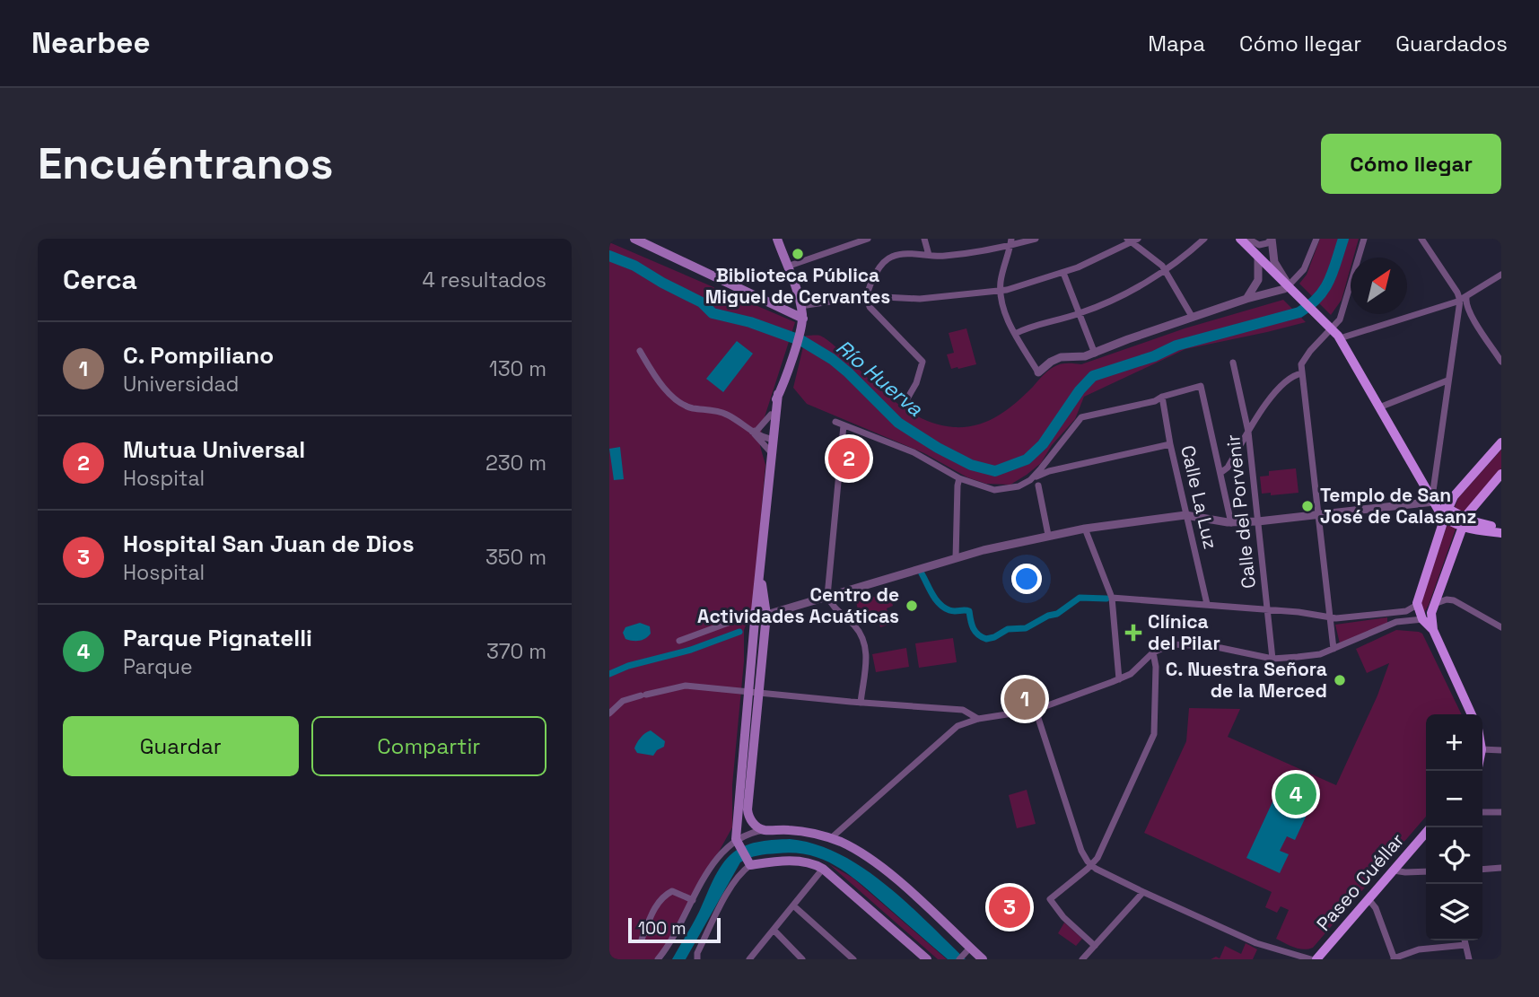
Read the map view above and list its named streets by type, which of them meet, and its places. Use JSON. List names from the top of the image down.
{
  "streets": {
    "main road": ["Paseo Cuéllar"],
    "street": ["Calle La Luz", "Calle del Porvenir"]
  },
  "water": ["Río Huerva"],
  "places": {
    "other": [
      "Biblioteca Pública Miguel de Cervantes",
      "Templo de San José de Calasanz",
      "Centro de Actividades Acuáticas",
      "C. Nuestra Señora de la Merced"
    ],
    "health": ["Clínica del Pilar"]
  },
  "scale_bar": "100 m",
  "north": "top right",
  "page": {
    "header": "Nearbee",
    "nav": ["Mapa", "Cómo llegar", "Guardados"],
    "buttons": [
      "Cómo llegar",
      ["Guardar", "Compartir"]
    ],
    "title": "Encuéntranos",
    "heading": ["Cerca", "4 resultados"],
    "list": [
      {
        "mark": "1",
        "name": "C. Pompiliano",
        "note": "Universidad",
        "value": "130 m"
      },
      {
        "mark": "2",
        "name": "Mutua Universal",
        "note": "Hospital",
        "value": "230 m"
      },
      {
        "mark": "3",
        "name": "Hospital San Juan de Dios",
        "note": "Hospital",
        "value": "350 m"
      },
      {
        "mark": "4",
        "name": "Parque Pignatelli",
        "note": "Parque",
        "value": "370 m"
      }
    ],
    "pins": [
      "2",
      "1",
      "4",
      "3"
    ],
    "map_buttons": ["+", "−"],
    "scale": "100 m"
  }
}
